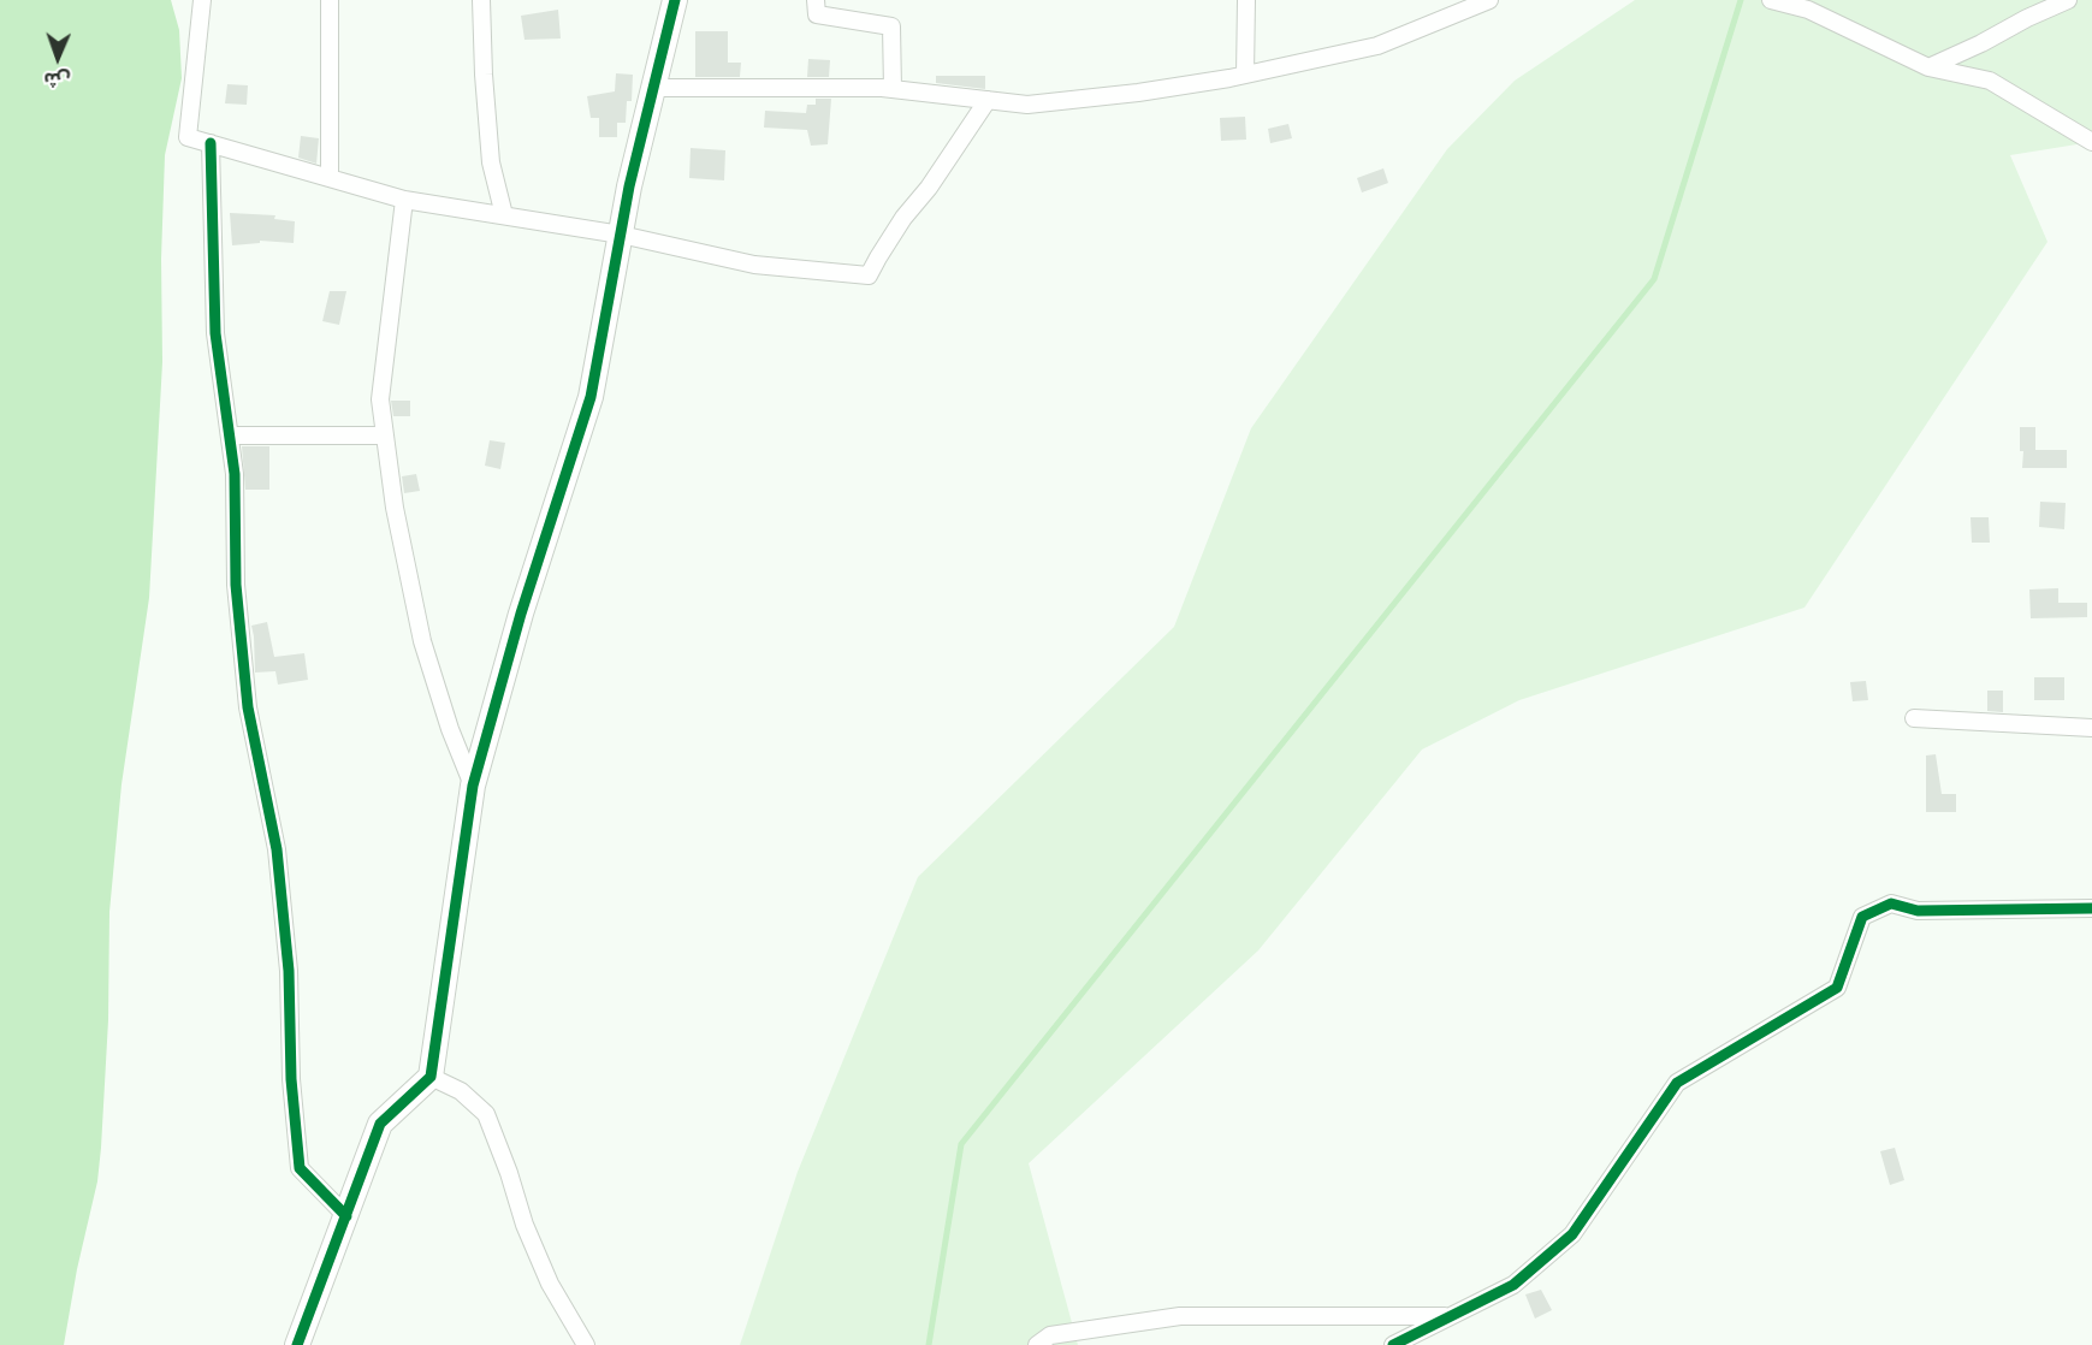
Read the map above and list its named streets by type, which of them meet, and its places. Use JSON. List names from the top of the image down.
{
  "north": "bottom"
}
